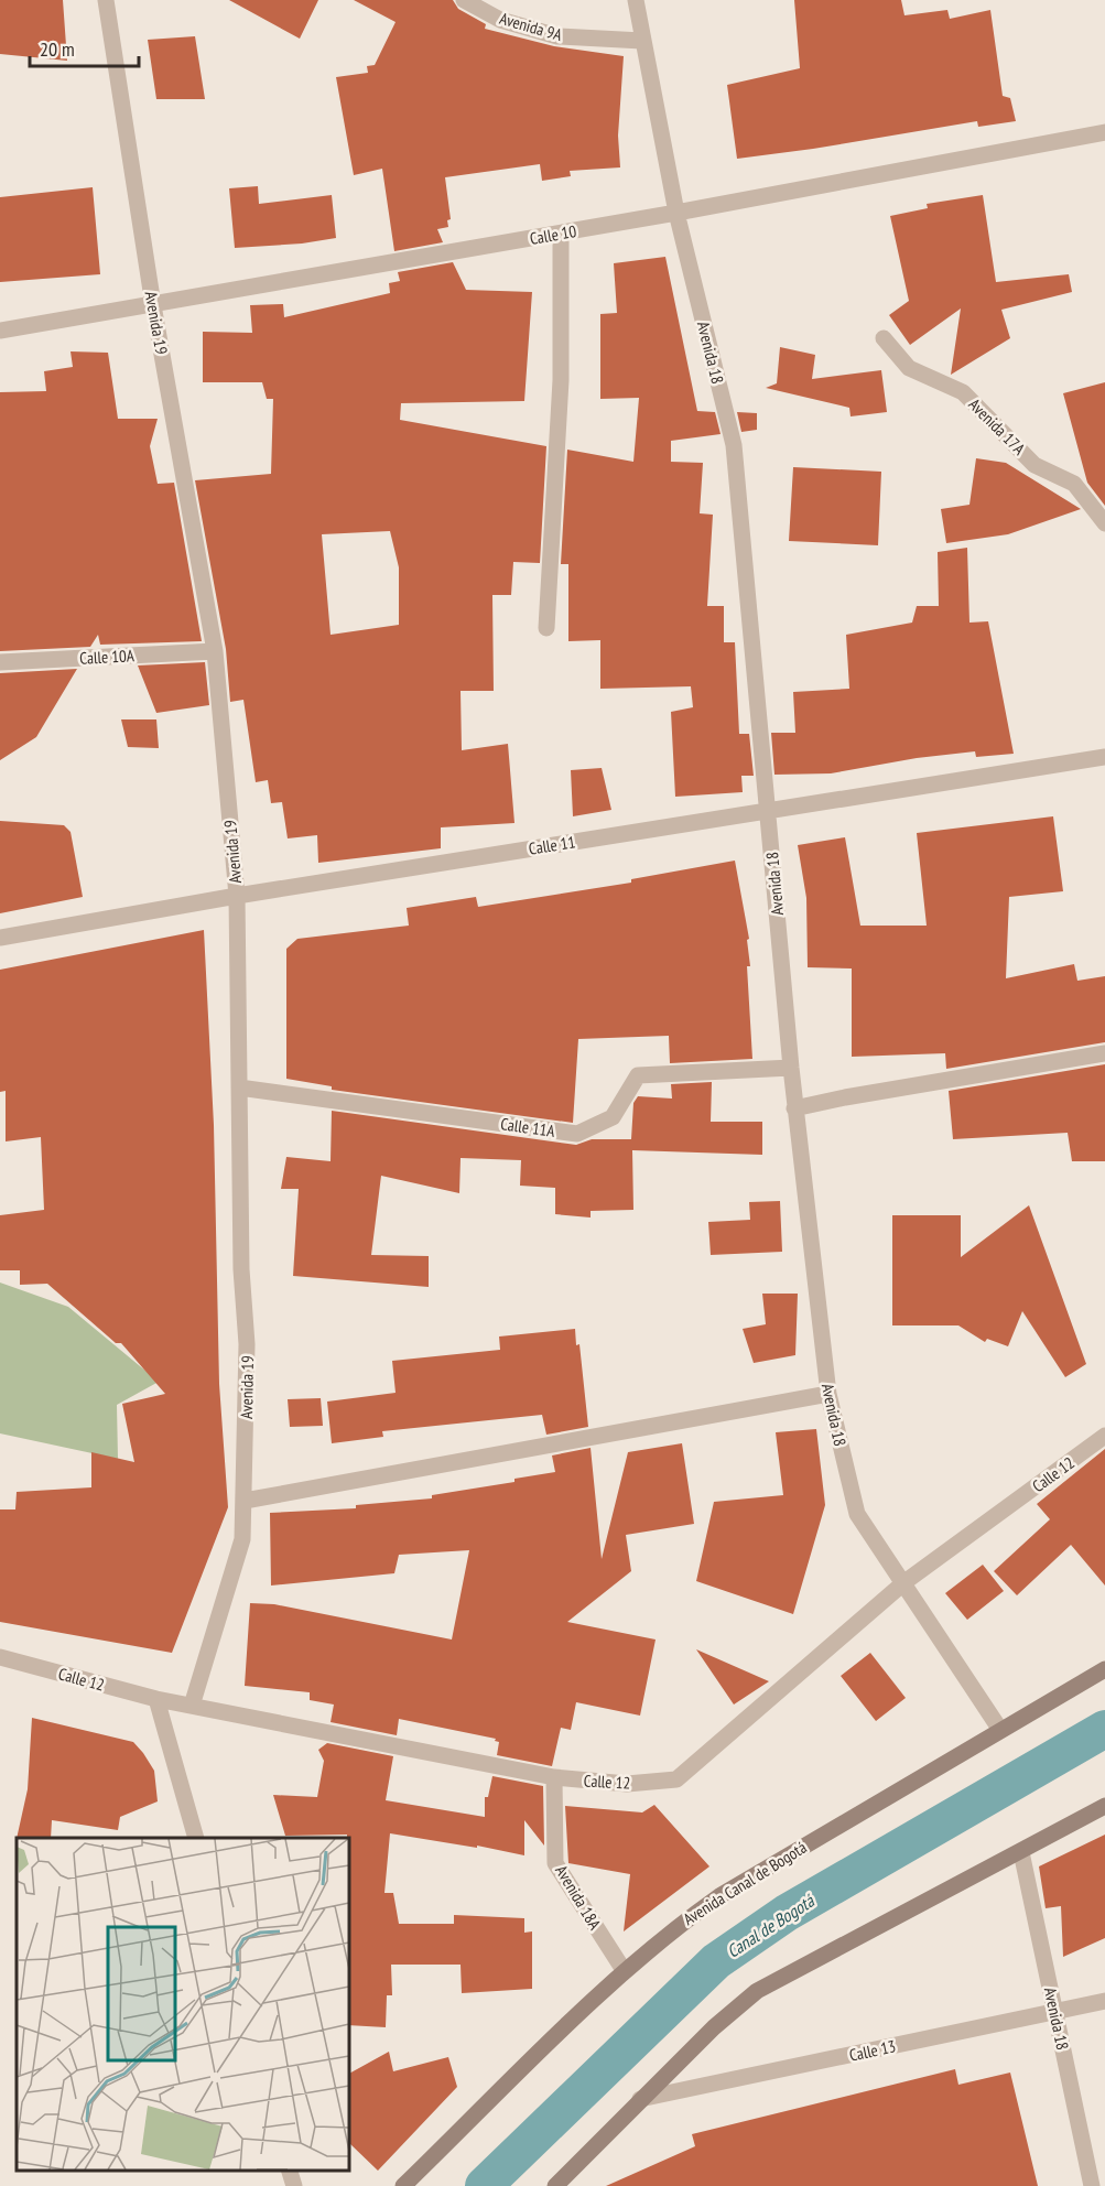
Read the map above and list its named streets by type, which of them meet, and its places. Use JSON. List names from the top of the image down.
{
  "streets": {
    "main road": ["Avenida Canal de Bogotá"],
    "street": [
      "Avenida 9A",
      "Calle 10",
      "Avenida 19",
      "Avenida 18",
      "Avenida 17A",
      "Calle 10A",
      "Calle 11",
      "Calle 11A",
      "Calle 12",
      "Avenida 18A",
      "Calle 13"
    ]
  },
  "crossings": [
    ["Avenida 9A", "Avenida 18"],
    ["Calle 10", "Avenida 19"],
    ["Calle 10", "Avenida 18"],
    ["Avenida 19", "Calle 10A"],
    ["Avenida 19", "Calle 11"],
    ["Avenida 19", "Calle 11A"],
    ["Avenida 19", "Calle 12"],
    ["Avenida 18", "Calle 11"],
    ["Avenida 18", "Calle 11A"],
    ["Avenida 18", "Calle 12"],
    ["Avenida 18", "Avenida Canal de Bogotá"],
    ["Avenida 18", "Calle 13"],
    ["Calle 12", "Avenida 18A"],
    ["Avenida Canal de Bogotá", "Avenida 18A"]
  ],
  "water": ["Canal de Bogotá"],
  "scale_bar": "20 m"
}
